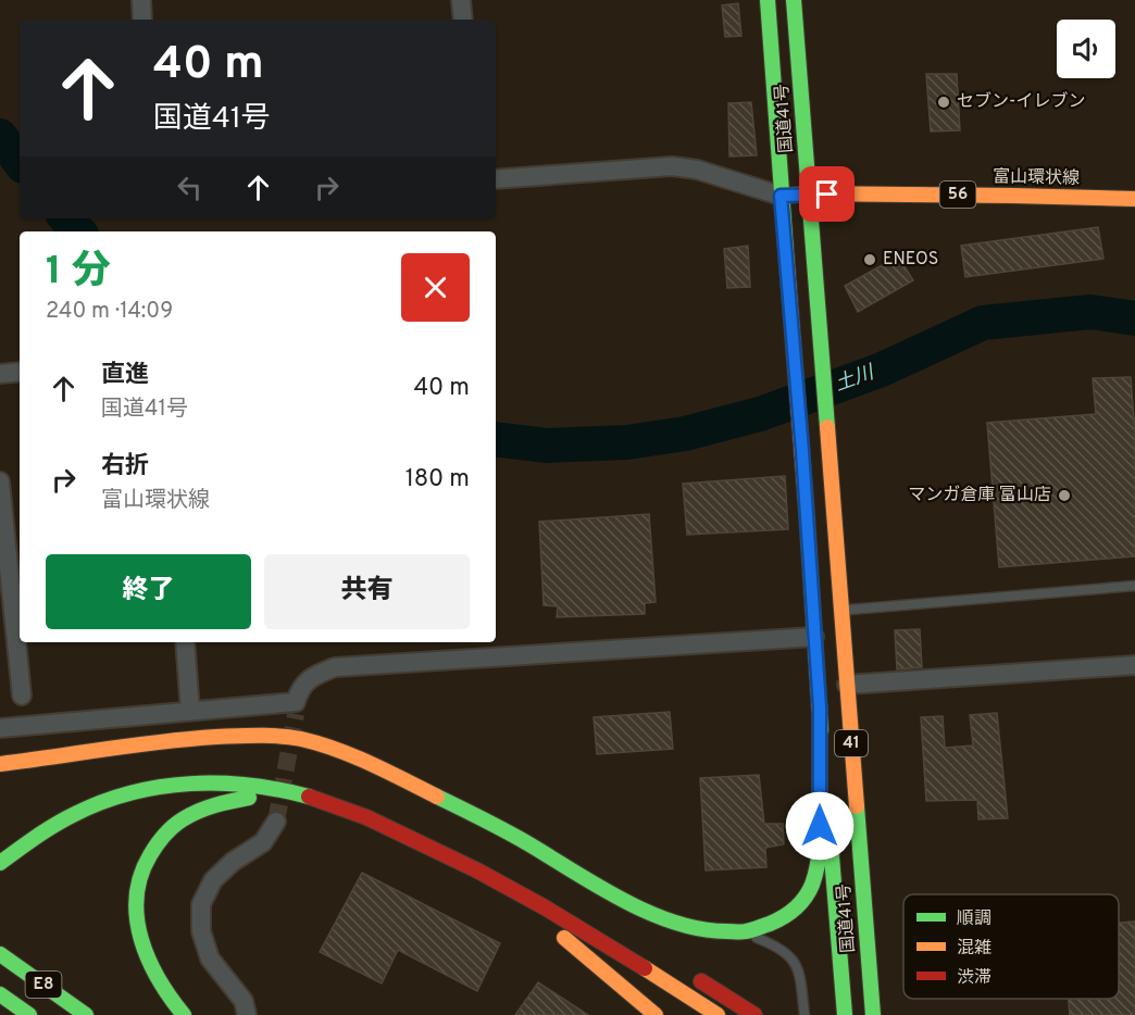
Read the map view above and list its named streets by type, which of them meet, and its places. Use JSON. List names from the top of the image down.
{
  "streets": {
    "main road": [
      "国道41号",
      "富山環状線",
      "56",
      "41",
      "E8"
    ]
  },
  "crossings": [
    ["国道41号", "富山環状線"]
  ],
  "water": ["土川"],
  "places": ["セブン-イレブン", "ENEOS", "マンガ倉庫 富山店"],
  "legend": ["順調", "混雑", "渋滞"],
  "page": {
    "turn": ["40 m", "国道41号"],
    "heading": ["1 分", "240 m · 14:09"],
    "list": [
      {
        "name": "直進",
        "note": "国道41号",
        "value": "40 m"
      },
      {
        "name": "右折",
        "note": "富山環状線",
        "value": "180 m"
      }
    ],
    "buttons": ["終了", "共有"]
  }
}
